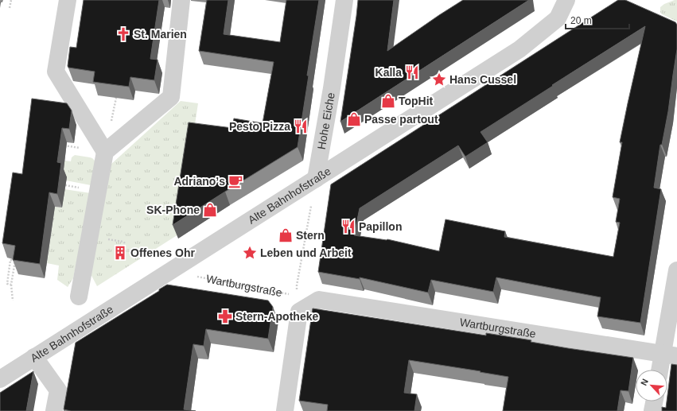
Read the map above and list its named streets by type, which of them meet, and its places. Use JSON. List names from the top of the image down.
{
  "streets": {
    "street": ["Hohe Eiche", "Alte Bahnhofstraße", "Wartburgstraße"]
  },
  "crossings": [
    ["Hohe Eiche", "Alte Bahnhofstraße"],
    ["Alte Bahnhofstraße", "Wartburgstraße"]
  ],
  "places": {
    "church": ["St. Marien"],
    "restaurant": ["Kalla", "Pesto Pizza", "Papillon"],
    "place": ["Hans Cussel", "Leben und Arbeit"],
    "shop": [
      "TopHit",
      "Passe partout",
      "SK-Phone",
      "Stern"
    ],
    "cafe": ["Adrianoʼs"],
    "building": ["Offenes Ohr"],
    "pharmacy": ["Stern-Apotheke"]
  },
  "scale_bar": "20 m",
  "north": "top left"
}
